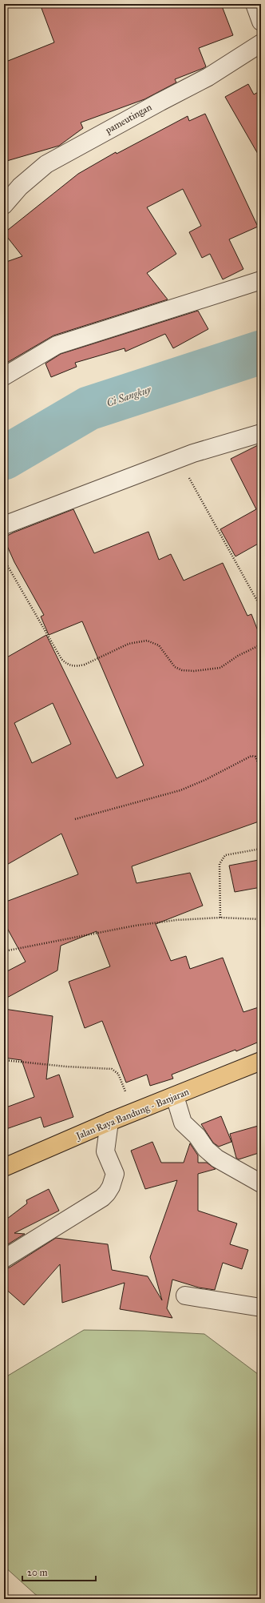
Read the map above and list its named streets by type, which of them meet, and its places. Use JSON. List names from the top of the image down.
{
  "streets": {
    "main road": ["Jalan Raya Bandung - Banjaran"],
    "street": ["pameutingan"]
  },
  "water": ["Ci Sangkuy"],
  "scale_bar": "20 m"
}
